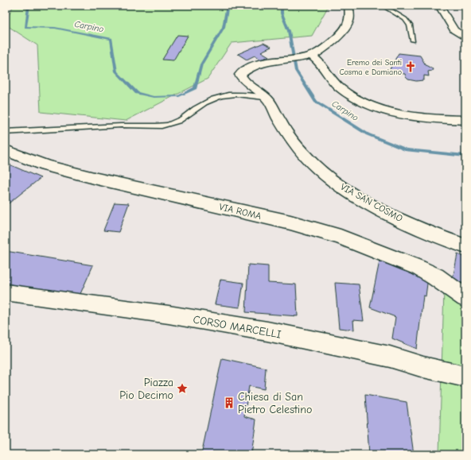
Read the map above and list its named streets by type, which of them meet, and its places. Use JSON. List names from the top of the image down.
{
  "streets": {
    "main road": ["VIA ROMA"],
    "street": ["VIA SAN COSMO", "CORSO MARCELLI"]
  },
  "water": ["Carpino"],
  "places": {
    "church": ["Eremo dei Santi Cosma e Damiano"],
    "place": ["Piazza Pio Decimo"],
    "building": ["Chiesa di San Pietro Celestino"]
  }
}
